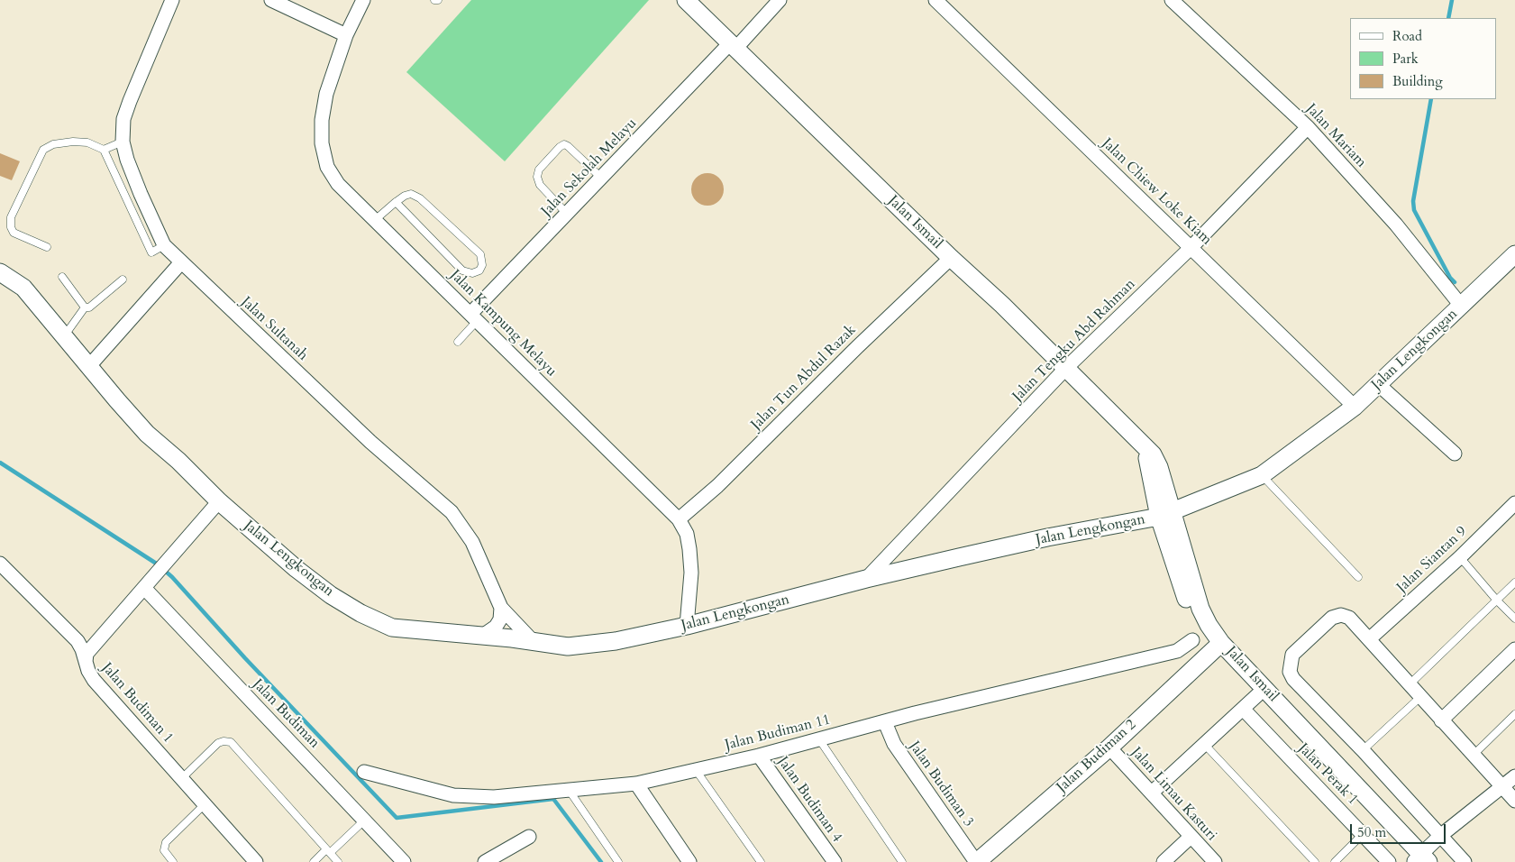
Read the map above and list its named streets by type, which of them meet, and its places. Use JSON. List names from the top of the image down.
{
  "streets": {
    "street": [
      "Jalan Mariam",
      "Jalan Sekolah Melayu",
      "Jalan Chiew Loke Kiam",
      "Jalan Ismail",
      "Jalan Kampung Melayu",
      "Jalan Sultanah",
      "Jalan Tengku Abd Rahman",
      "Jalan Lengkongan",
      "Jalan Tun Abdul Razak",
      "Jalan Siantan 9",
      "Jalan Budiman 1",
      "Jalan Budiman",
      "Jalan Budiman 11",
      "Jalan Budiman 2",
      "Jalan Perak 1",
      "Jalan Budiman 3",
      "Jalan Limau Kasturi",
      "Jalan Budiman 4"
    ]
  },
  "crossings": [
    ["Jalan Mariam", "Jalan Tengku Abd Rahman"],
    ["Jalan Mariam", "Jalan Lengkongan"],
    ["Jalan Sekolah Melayu", "Jalan Ismail"],
    ["Jalan Sekolah Melayu", "Jalan Kampung Melayu"],
    ["Jalan Chiew Loke Kiam", "Jalan Tengku Abd Rahman"],
    ["Jalan Chiew Loke Kiam", "Jalan Lengkongan"],
    ["Jalan Ismail", "Jalan Tengku Abd Rahman"],
    ["Jalan Ismail", "Jalan Lengkongan"],
    ["Jalan Ismail", "Jalan Tun Abdul Razak"],
    ["Jalan Ismail", "Jalan Budiman 2"],
    ["Jalan Kampung Melayu", "Jalan Lengkongan"],
    ["Jalan Kampung Melayu", "Jalan Tun Abdul Razak"],
    ["Jalan Tengku Abd Rahman", "Jalan Lengkongan"],
    ["Jalan Budiman 11", "Jalan Budiman 3"],
    ["Jalan Budiman 11", "Jalan Budiman 4"],
    ["Jalan Budiman 2", "Jalan Budiman 3"],
    ["Jalan Budiman 2", "Jalan Limau Kasturi"]
  ],
  "legend": ["Road", "Park", "Building"],
  "scale_bar": "50 m"
}
